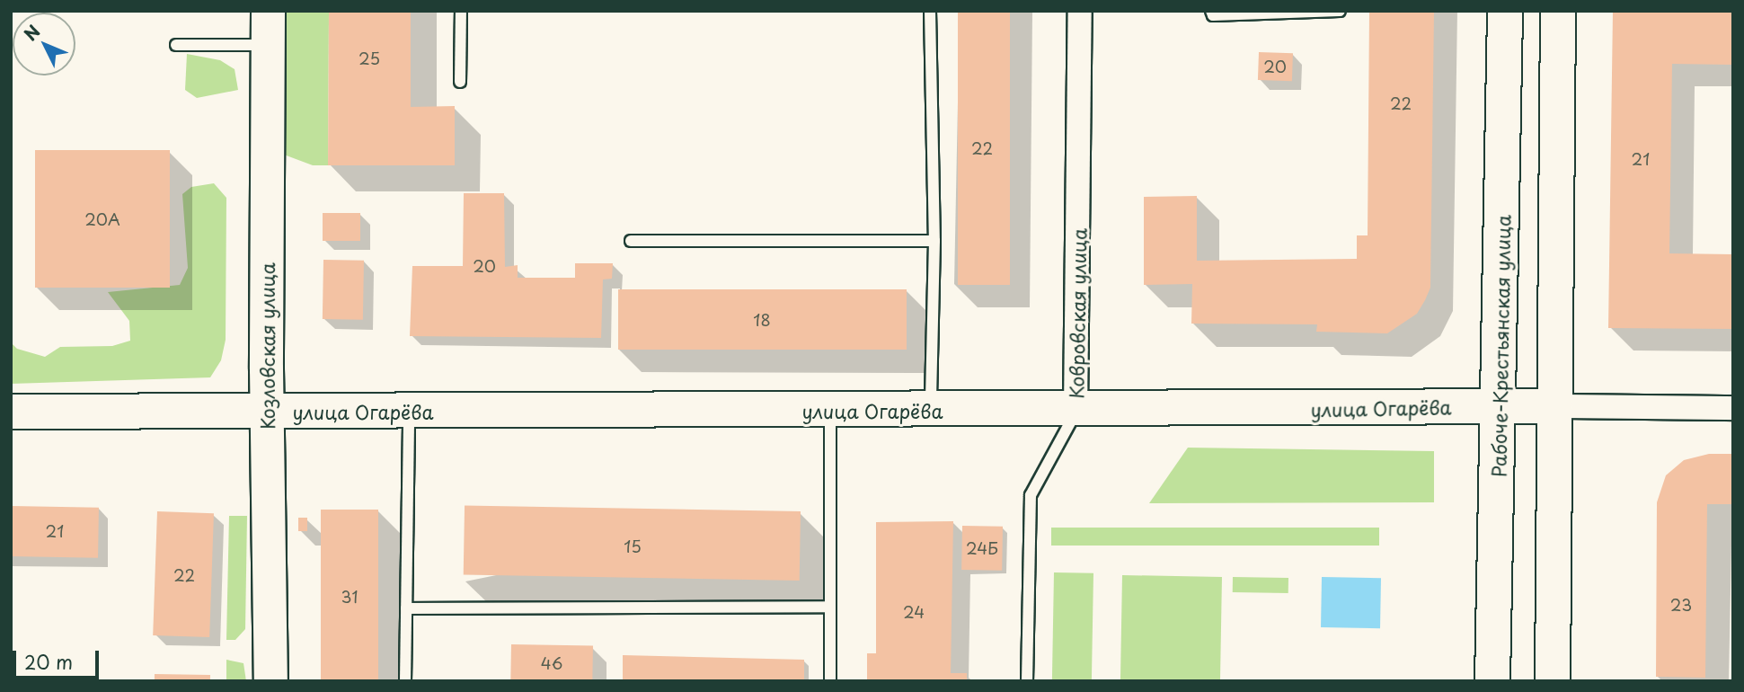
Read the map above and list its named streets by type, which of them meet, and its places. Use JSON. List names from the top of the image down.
{
  "streets": {
    "main road": ["Рабоче-Крестьянская улица", "улица Огарёва"],
    "street": ["Ковровская улица", "Козловская улица"]
  },
  "crossings": [
    ["Ковровская улица", "улица Огарёва"],
    ["Козловская улица", "улица Огарёва"],
    ["Рабоче-Крестьянская улица", "улица Огарёва"]
  ],
  "house_numbers": [
    "25",
    "20",
    "22",
    "22",
    "21",
    "20А",
    "20",
    "18",
    "21",
    "15",
    "24Б",
    "22",
    "31",
    "23",
    "24",
    "46"
  ],
  "scale_bar": "20 m",
  "north": "top left"
}
